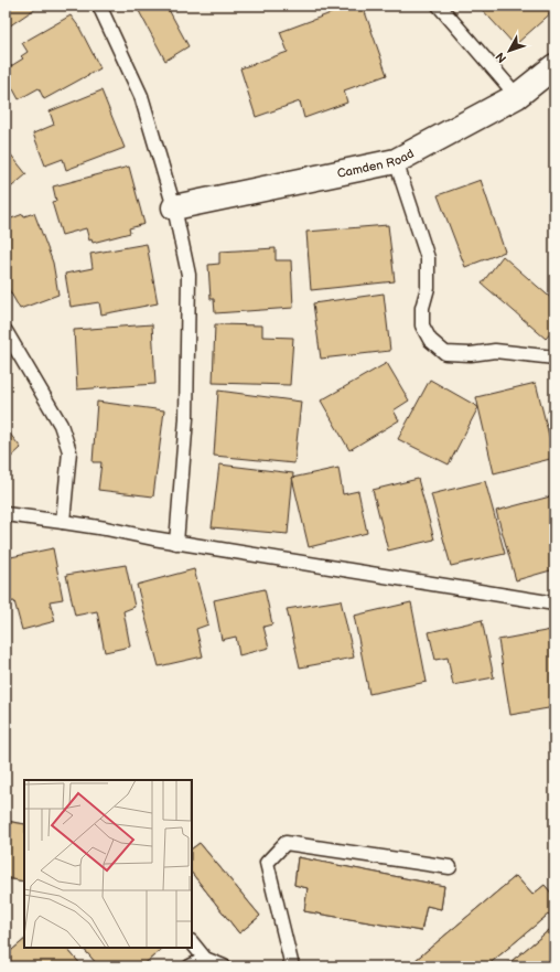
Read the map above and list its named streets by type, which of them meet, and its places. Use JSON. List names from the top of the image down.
{
  "streets": {
    "street": ["Camden Road"]
  },
  "north": "bottom left"
}
